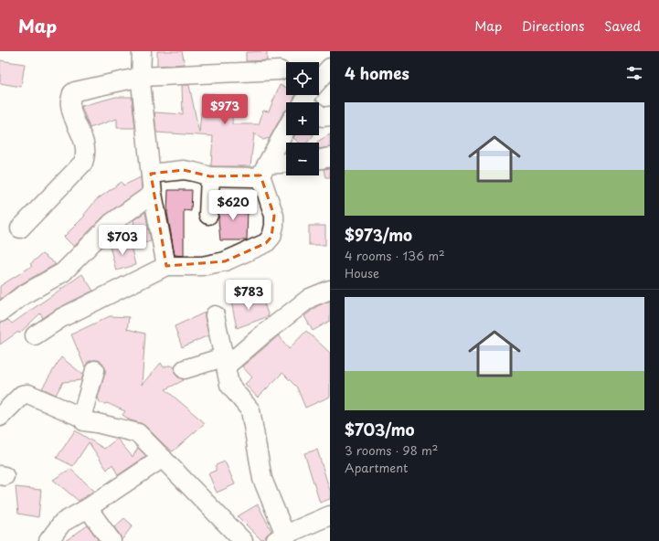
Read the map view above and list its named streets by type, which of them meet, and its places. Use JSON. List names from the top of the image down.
{
  "page": {
    "header": "Map",
    "nav": ["Map", "Directions", "Saved"],
    "heading": "4 homes",
    "map_buttons": ["+", "−"],
    "price": [
      "$973",
      "$620",
      "$703",
      "$783"
    ],
    "list": [
      {
        "name": "$973/mo",
        "note": "4 rooms · 136 m² · House"
      },
      {
        "name": "$703/mo",
        "note": "3 rooms · 98 m² · Apartment"
      }
    ]
  }
}
